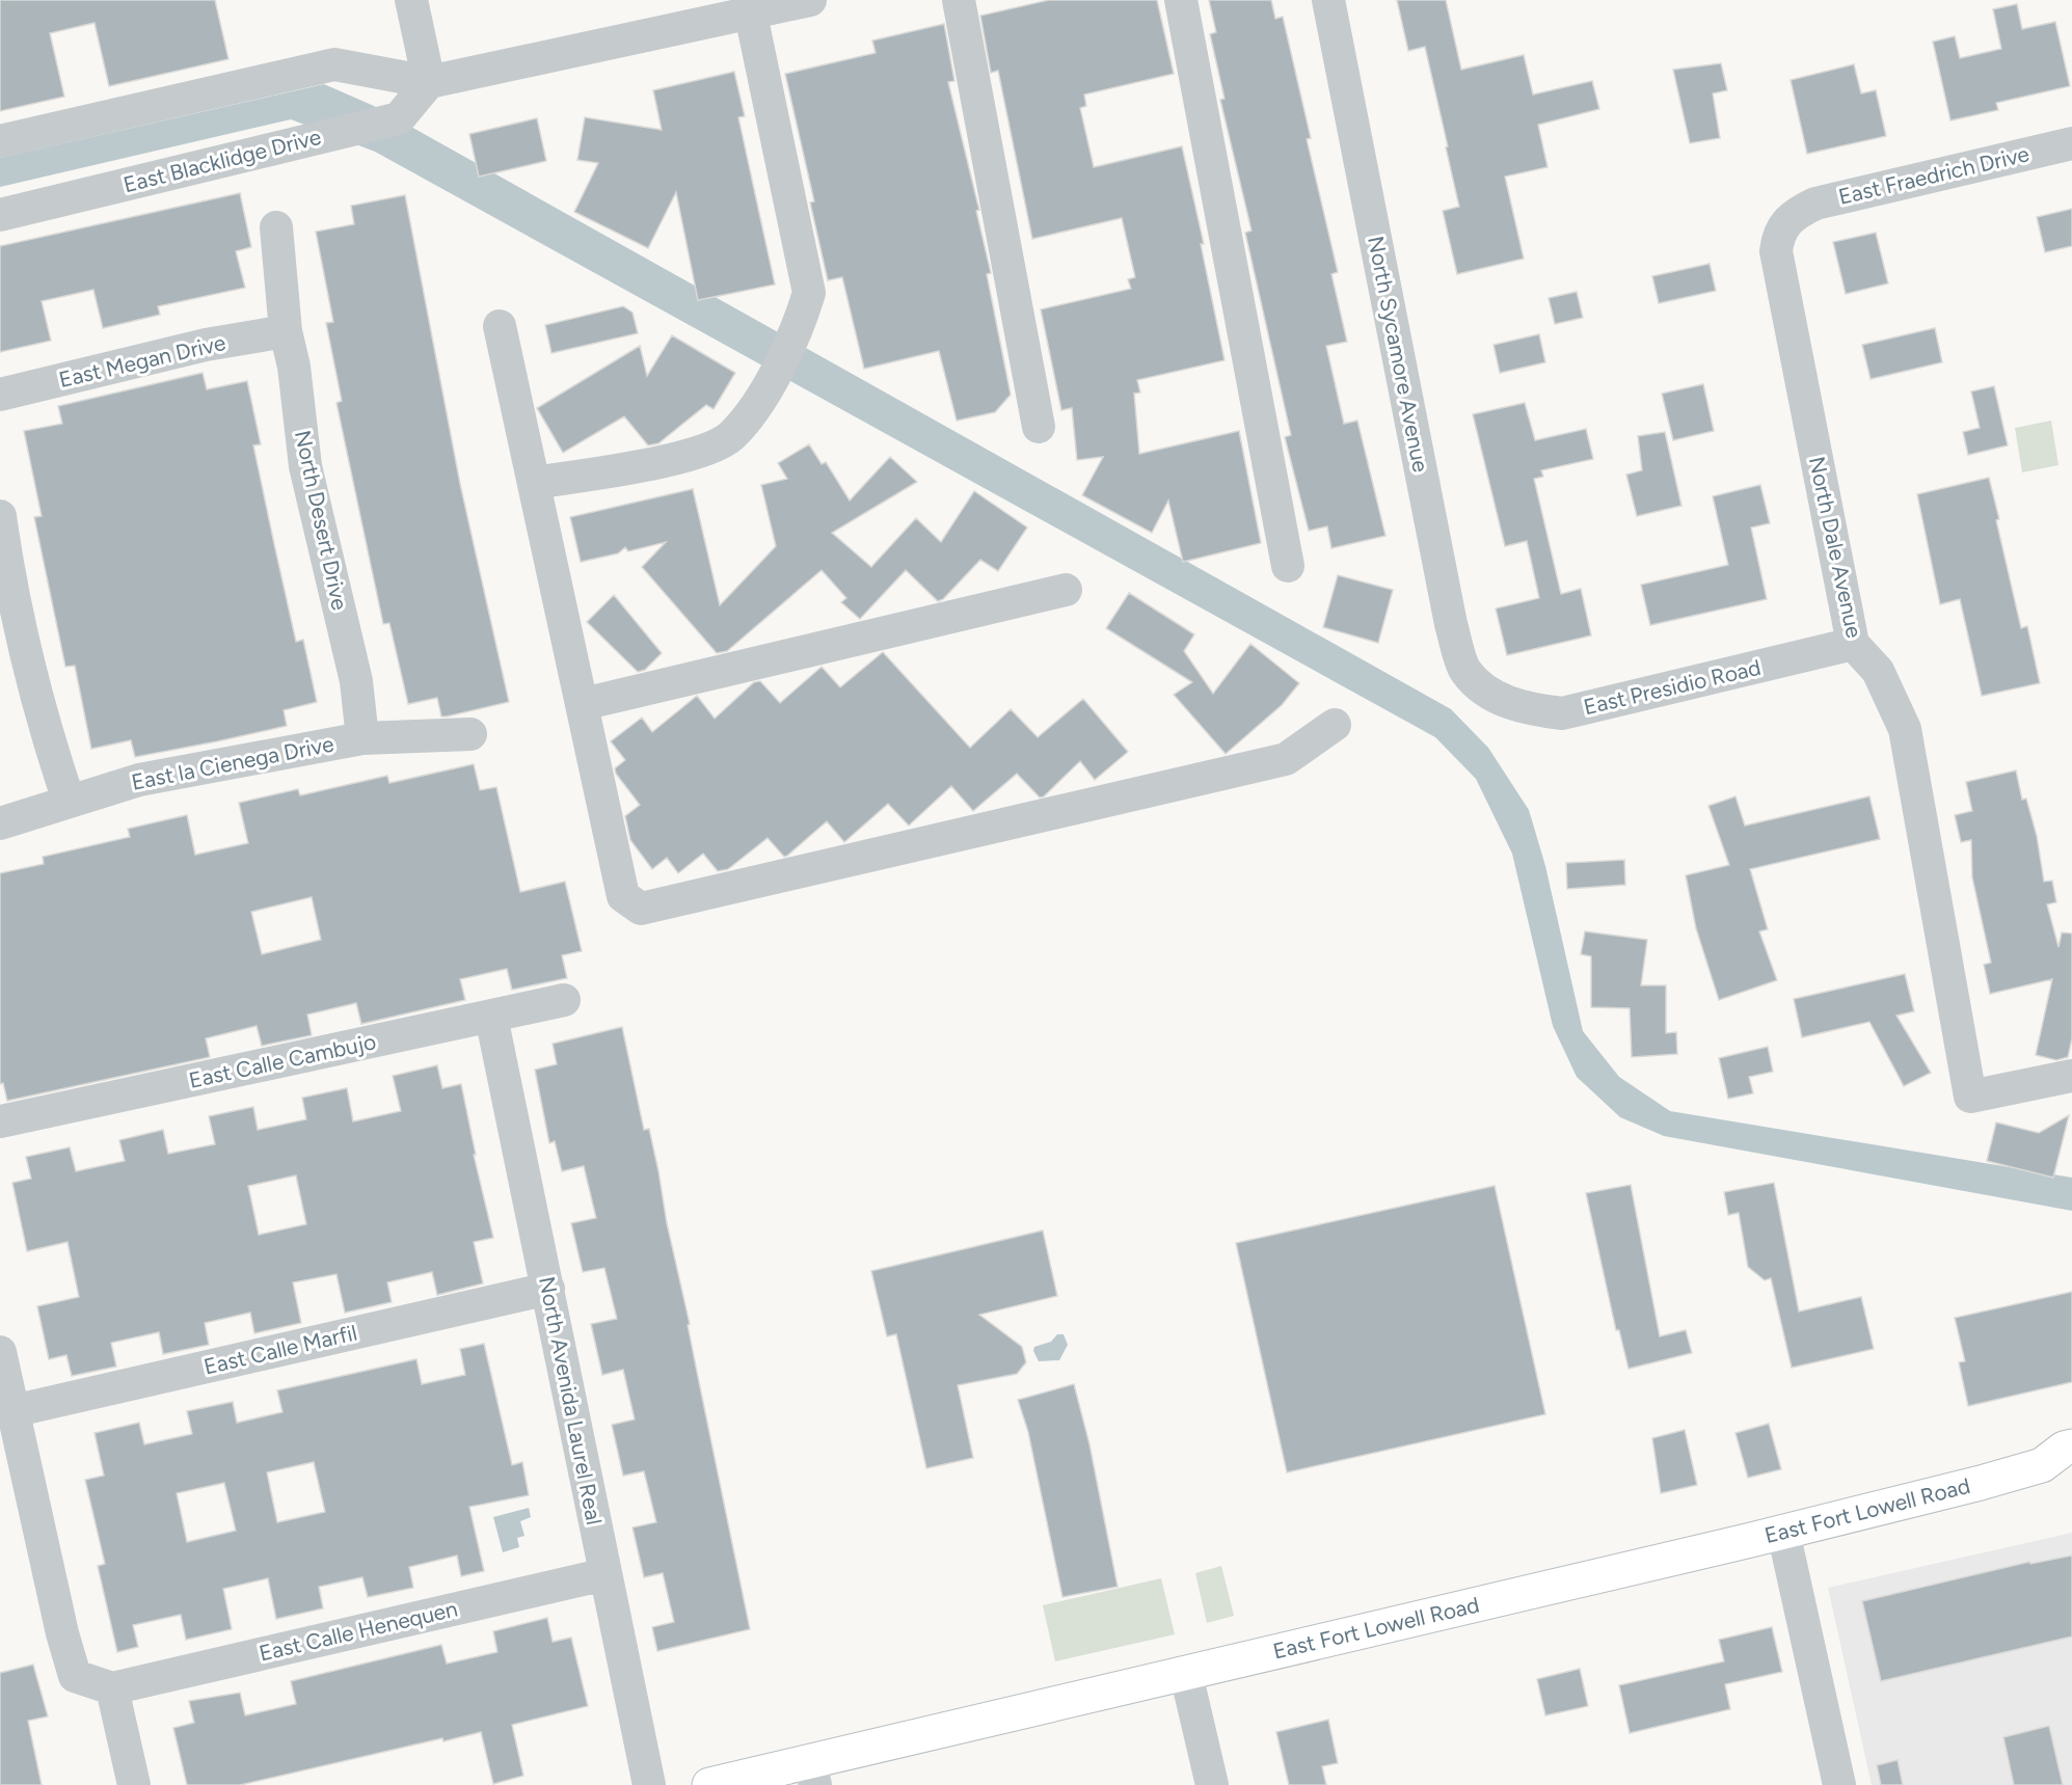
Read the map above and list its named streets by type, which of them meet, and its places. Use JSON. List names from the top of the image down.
{
  "streets": {
    "main road": ["East Fort Lowell Road"],
    "street": [
      "East Blacklidge Drive",
      "East Fraedrich Drive",
      "North Sycamore Avenue",
      "East Megan Drive",
      "North Desert Drive",
      "North Dale Avenue",
      "East Presidio Road",
      "East la Cienega Drive",
      "East Calle Cambujo",
      "East Calle Marfil",
      "North Avenida Laurel Real",
      "East Calle Henequen"
    ]
  },
  "crossings": [
    ["East Fraedrich Drive", "North Dale Avenue"],
    ["North Sycamore Avenue", "East Presidio Road"],
    ["East Megan Drive", "North Desert Drive"],
    ["North Desert Drive", "East la Cienega Drive"],
    ["North Dale Avenue", "East Presidio Road"],
    ["East Calle Cambujo", "North Avenida Laurel Real"],
    ["East Calle Marfil", "North Avenida Laurel Real"],
    ["North Avenida Laurel Real", "East Calle Henequen"]
  ]
}
